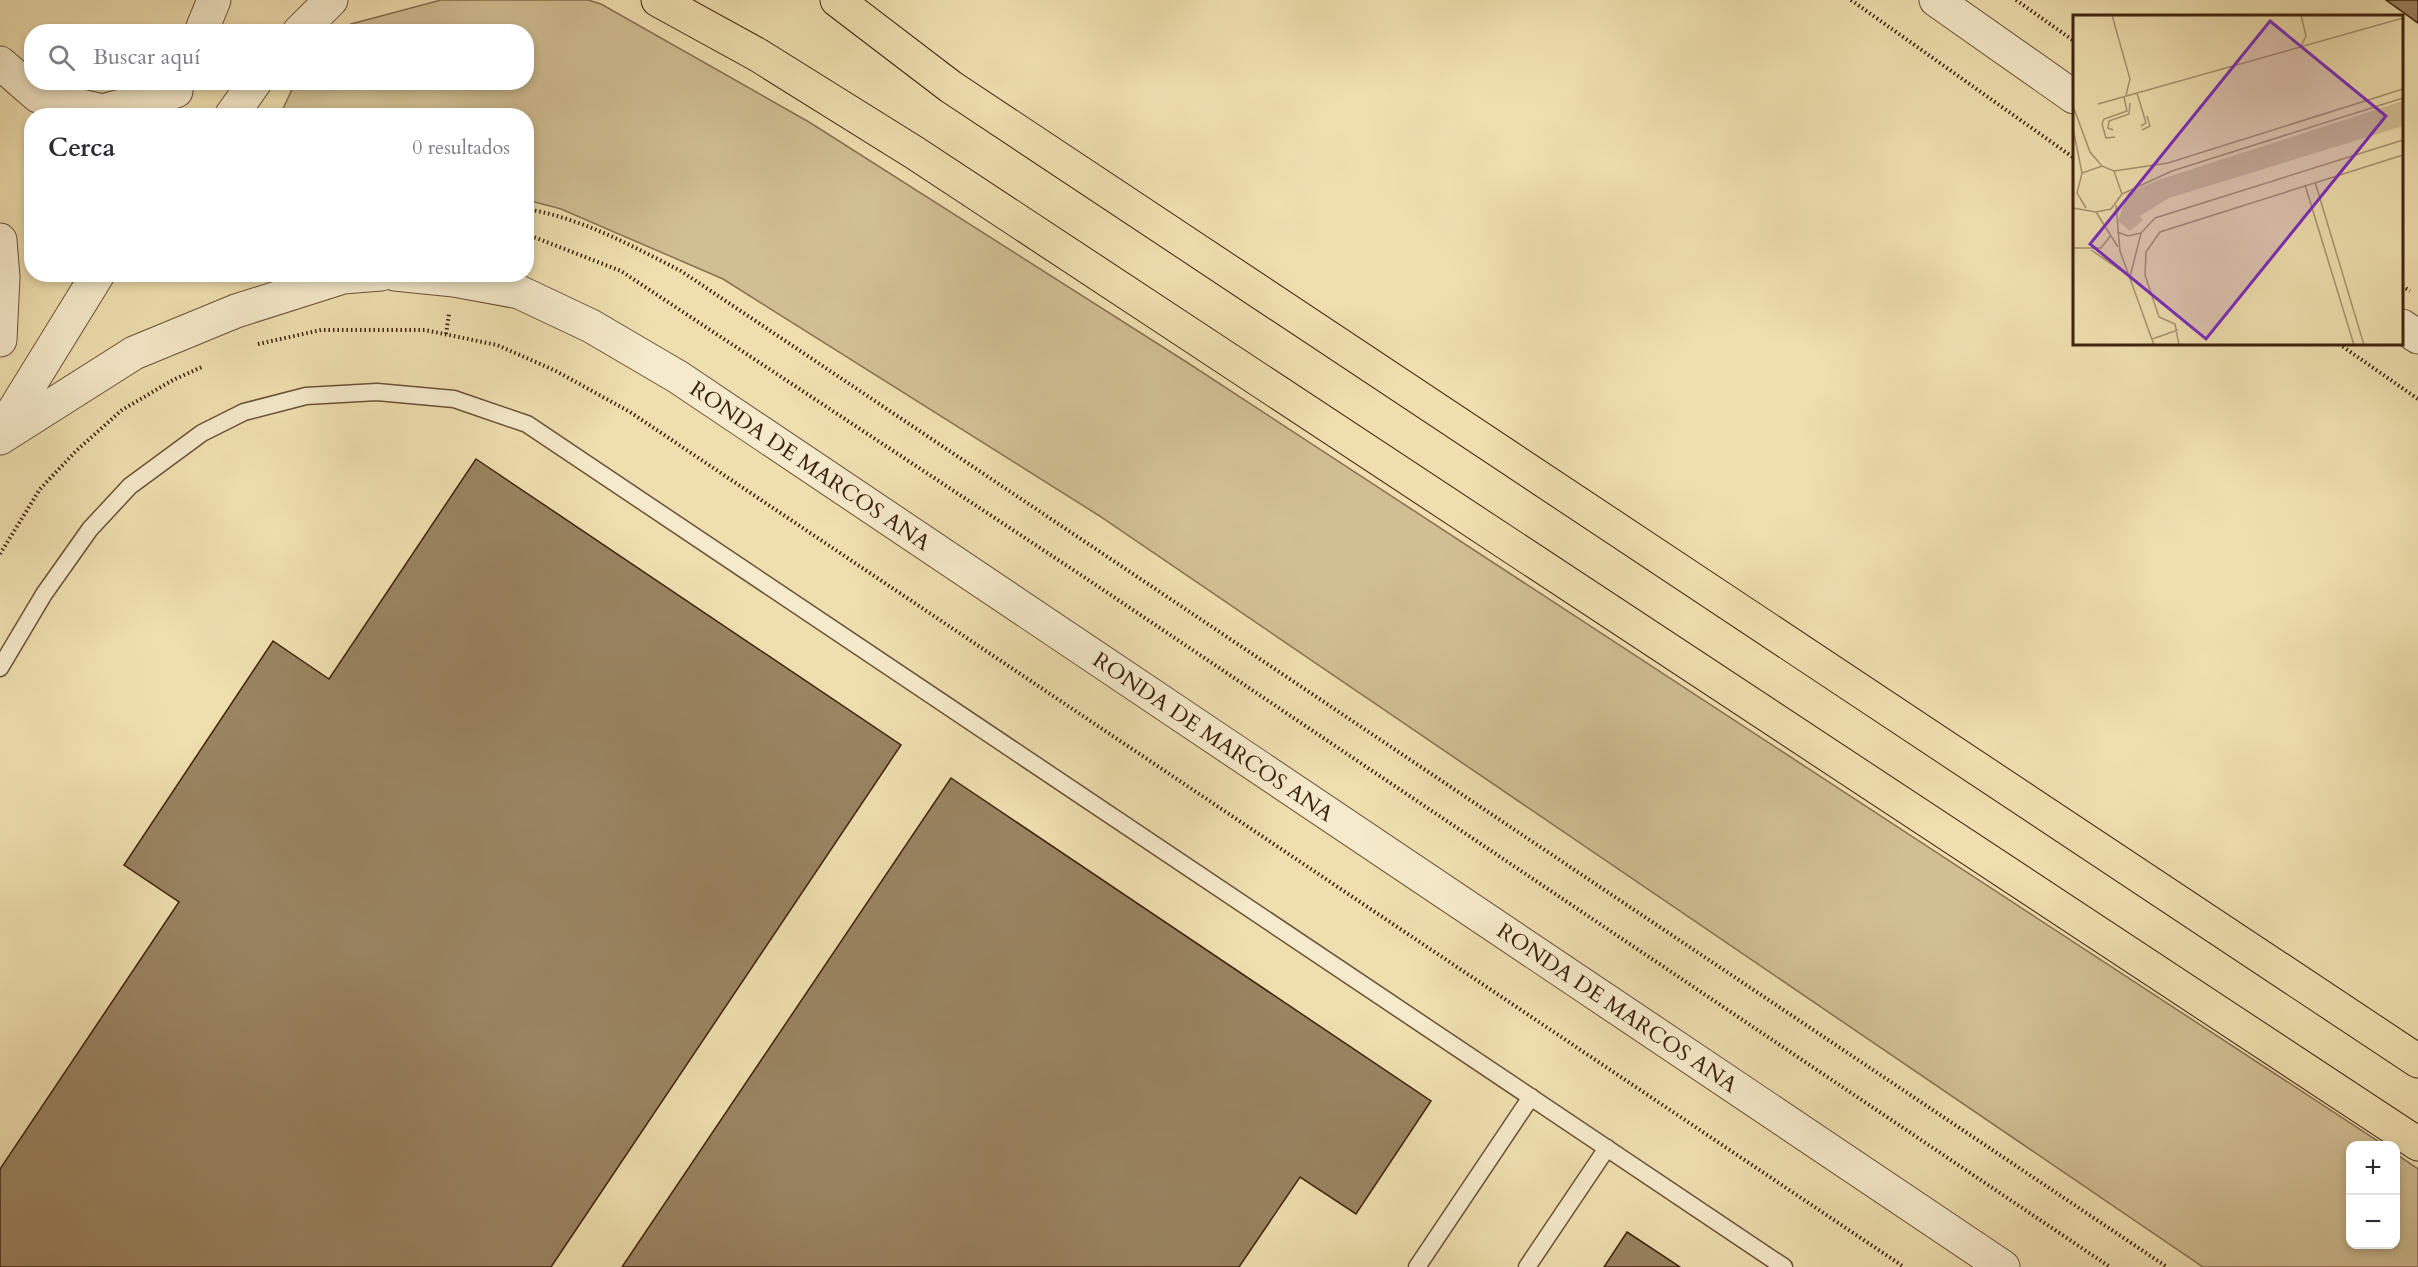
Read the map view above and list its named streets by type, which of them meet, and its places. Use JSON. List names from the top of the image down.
{
  "streets": {
    "street": ["RONDA DE MARCOS ANA"]
  },
  "page": {
    "search": "Buscar aquí",
    "heading": ["Cerca", "0 resultados"],
    "map_buttons": ["+", "−"]
  }
}
